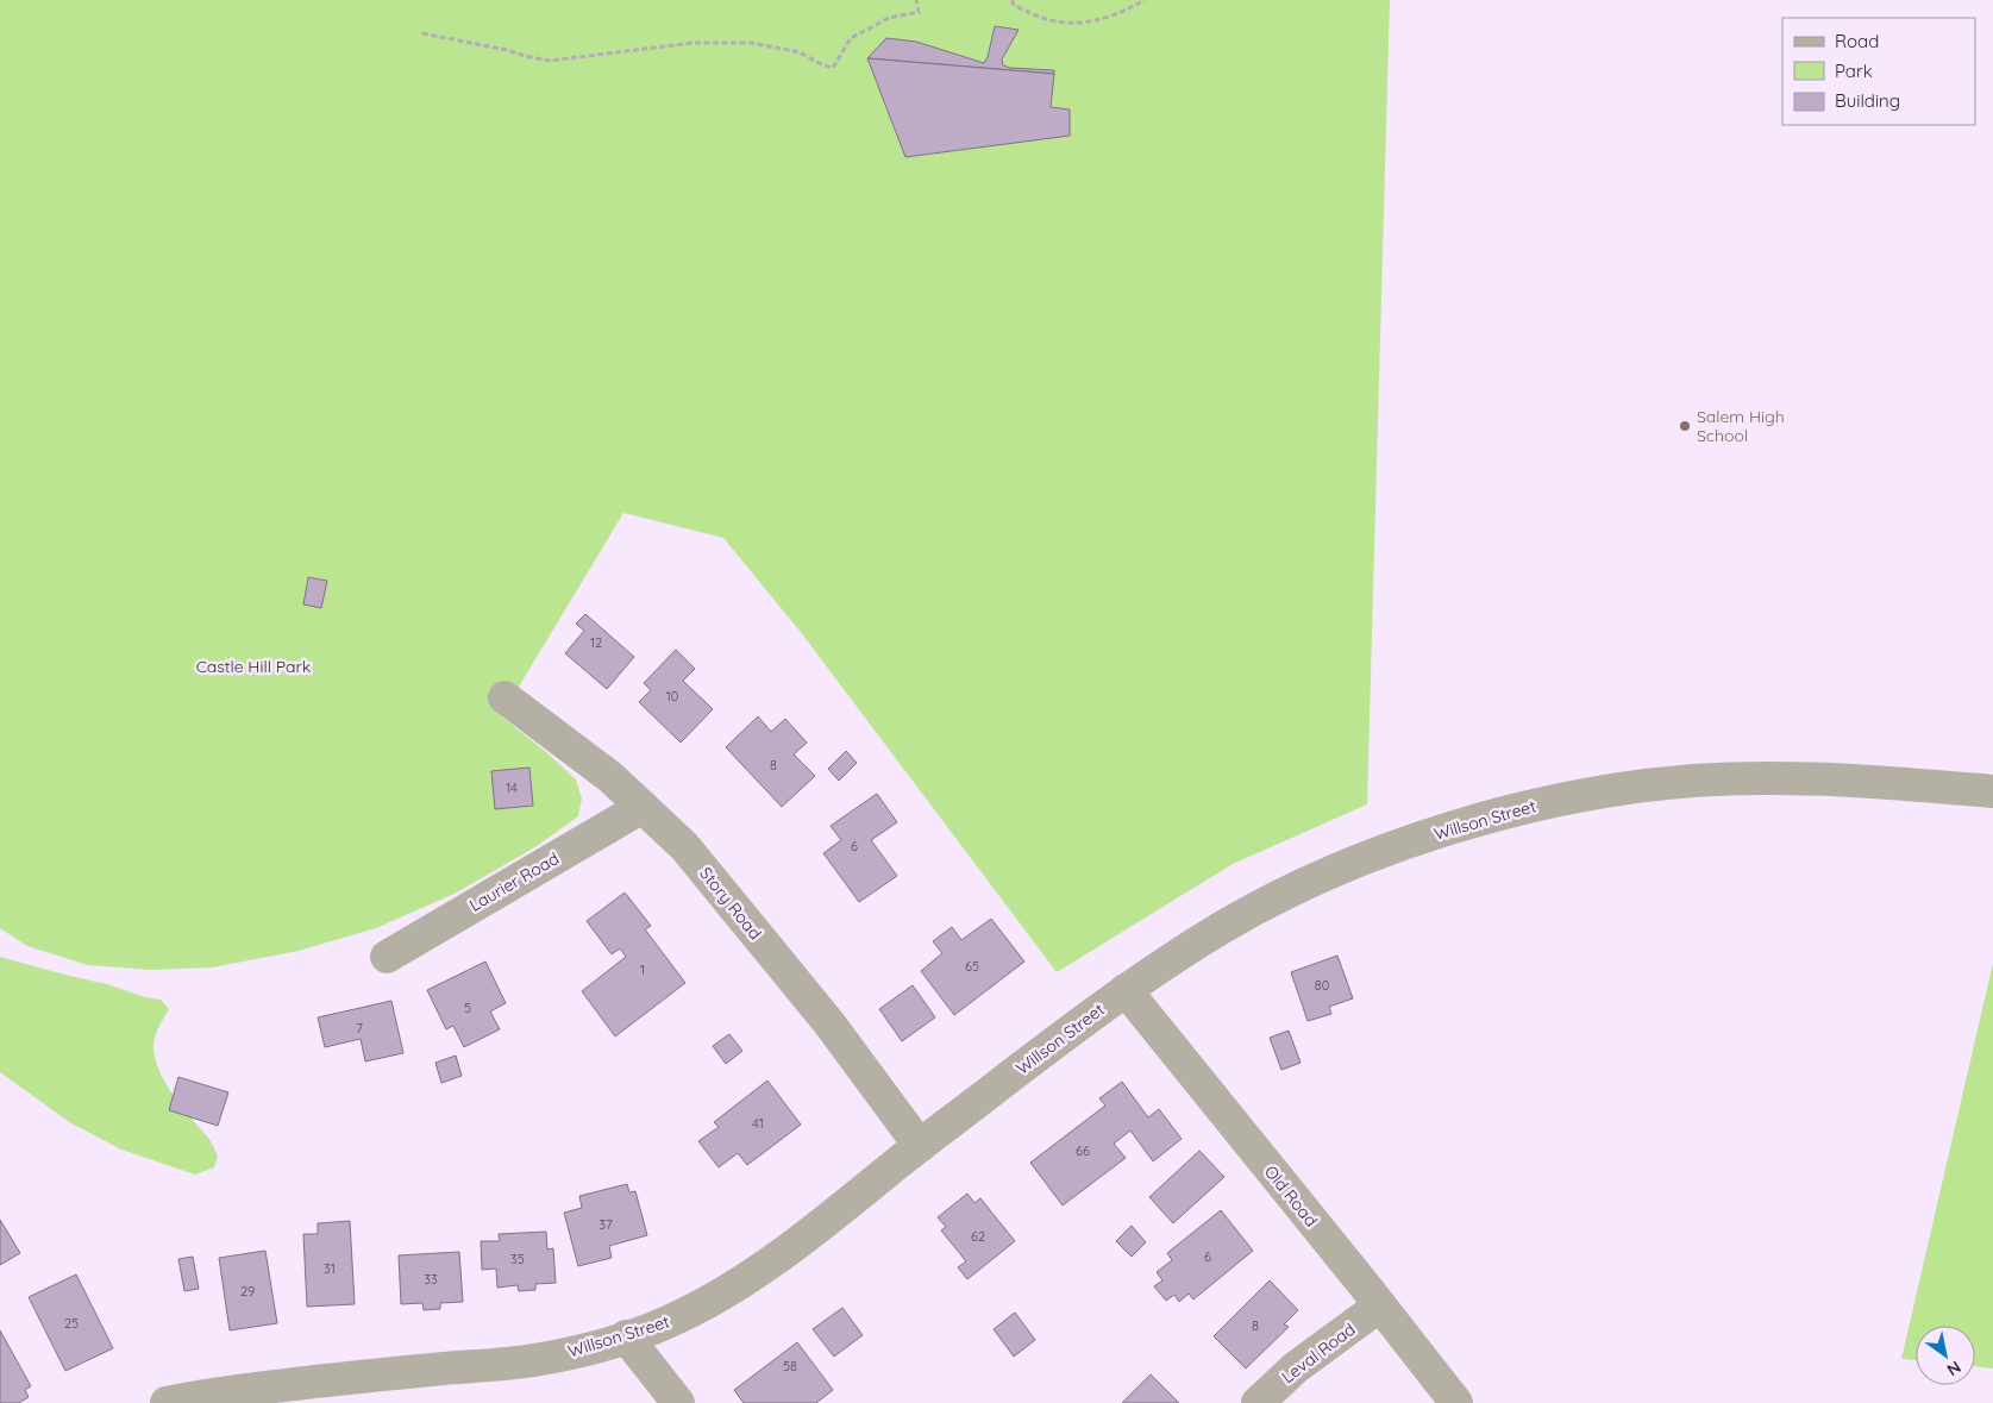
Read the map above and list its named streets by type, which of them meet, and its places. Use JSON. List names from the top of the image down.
{
  "streets": {
    "street": [
      "Willson Street",
      "Laurier Road",
      "Story Road",
      "Old Road",
      "Leval Road"
    ]
  },
  "crossings": [
    ["Willson Street", "Story Road"],
    ["Willson Street", "Old Road"],
    ["Laurier Road", "Story Road"],
    ["Old Road", "Leval Road"]
  ],
  "parks": ["Castle Hill Park"],
  "places": ["Salem High School"],
  "house_numbers": [
    "12",
    "10",
    "8",
    "14",
    "6",
    "65",
    "1",
    "80",
    "5",
    "7",
    "41",
    "66",
    "37",
    "62",
    "6",
    "35",
    "31",
    "33",
    "29",
    "25",
    "8",
    "58"
  ],
  "legend": ["Road", "Park", "Building"],
  "north": "bottom right"
}
